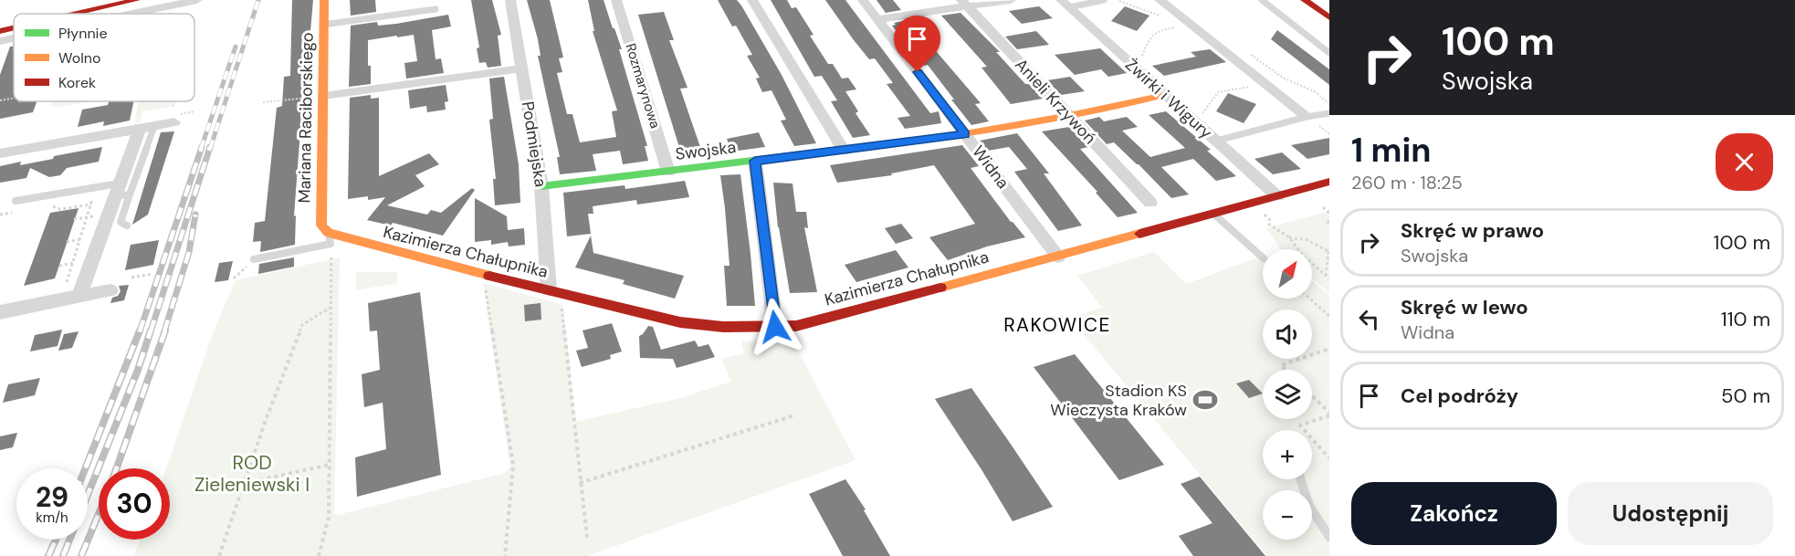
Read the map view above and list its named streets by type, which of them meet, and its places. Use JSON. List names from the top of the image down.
{
  "streets": {
    "street": [
      "Rozmarynowa",
      "Żwirki i Wigury",
      "Anieli Krzywoń",
      "Mariana Raciborskiego",
      "Podmiejska",
      "Swojska",
      "Widna",
      "Kazimierza Chałupnika"
    ]
  },
  "crossings": [
    ["Rozmarynowa", "Swojska"],
    ["Żwirki i Wigury", "Swojska"],
    ["Żwirki i Wigury", "Kazimierza Chałupnika"],
    ["Anieli Krzywoń", "Swojska"],
    ["Mariana Raciborskiego", "Kazimierza Chałupnika"],
    ["Podmiejska", "Swojska"],
    ["Podmiejska", "Kazimierza Chałupnika"],
    ["Swojska", "Widna"],
    ["Widna", "Kazimierza Chałupnika"]
  ],
  "districts": ["RAKOWICE"],
  "parks": ["ROD Zieleniewski I"],
  "places": {
    "sports": ["Stadion KS Wieczysta Kraków"]
  },
  "legend": ["Płynnie", "Wolno", "Korek"],
  "north": "top right",
  "page": {
    "turn": ["100 m", "Swojska"],
    "heading": ["1 min", "260 m · 18:25"],
    "list": [
      {
        "name": "Skręć w prawo",
        "note": "Swojska",
        "value": "100 m"
      },
      {
        "name": "Skręć w lewo",
        "note": "Widna",
        "value": "110 m"
      },
      {
        "name": "Cel podróży",
        "value": "50 m"
      }
    ],
    "map_buttons": ["+", "−"],
    "speed": "29 km/h",
    "limit": "30",
    "buttons": ["Zakończ", "Udostępnij"]
  }
}
